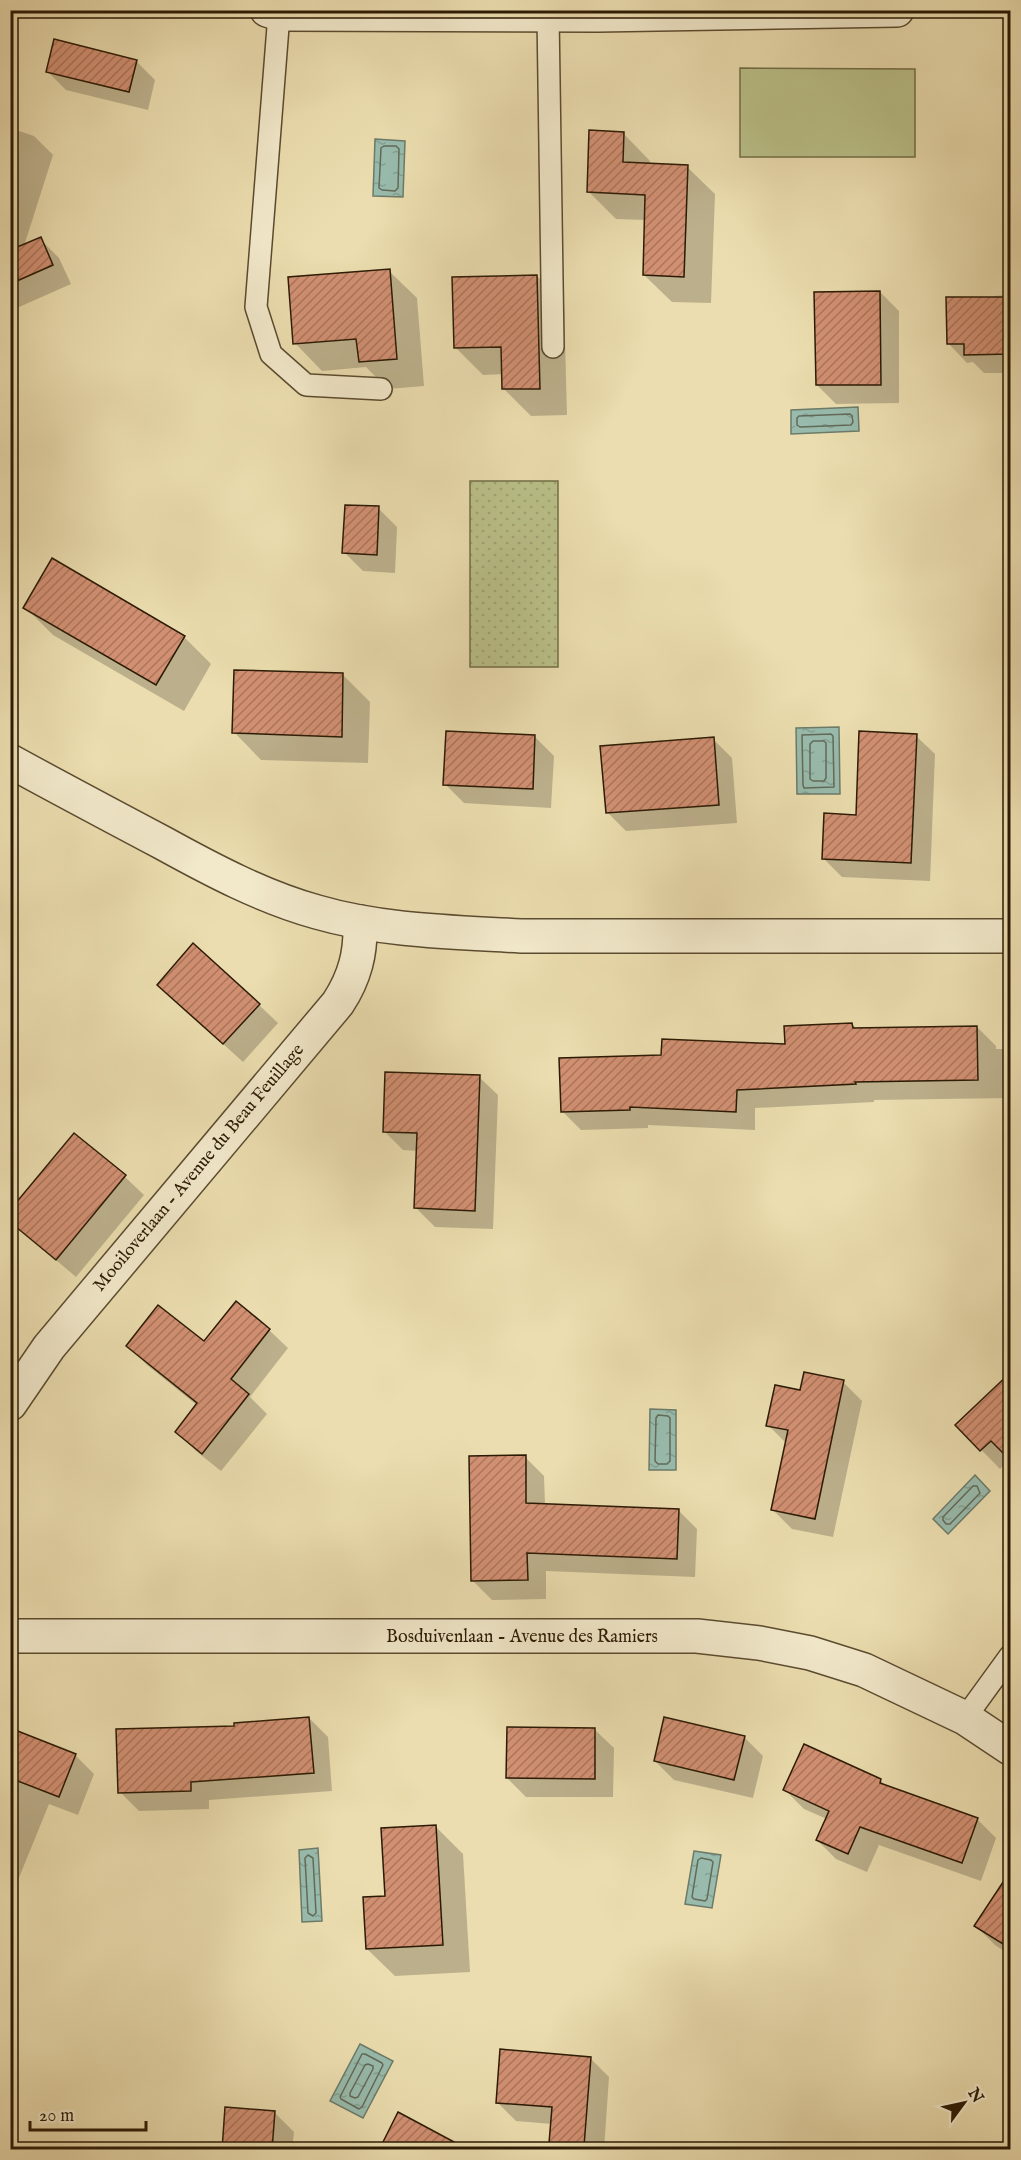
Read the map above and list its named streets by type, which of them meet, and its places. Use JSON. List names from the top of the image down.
{
  "streets": {
    "street": ["Mooiloverlaan - Avenue du Beau Feuillage", "Bosduivenlaan - Avenue des Ramiers"]
  },
  "scale_bar": "20 m",
  "north": "top right"
}
